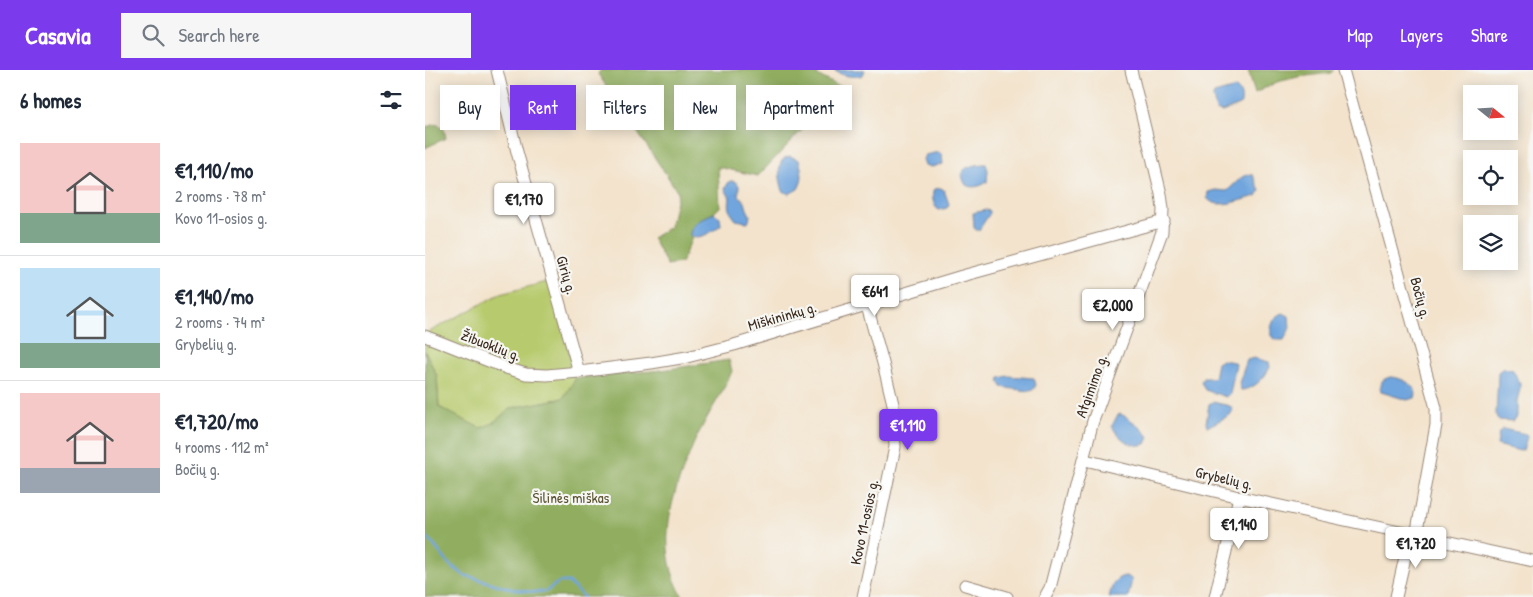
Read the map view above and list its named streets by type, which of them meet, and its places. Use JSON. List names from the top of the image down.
{
  "streets": {
    "street": [
      "Girių g.",
      "Bočių g.",
      "Miškininkų g.",
      "Žibuoklių g.",
      "Atgimimo g.",
      "Grybelių g.",
      "Kovo 11-osios g."
    ]
  },
  "crossings": [
    ["Girių g.", "Miškininkų g."],
    ["Girių g.", "Žibuoklių g."],
    ["Bočių g.", "Grybelių g."],
    ["Miškininkų g.", "Žibuoklių g."],
    ["Miškininkų g.", "Atgimimo g."],
    ["Miškininkų g.", "Kovo 11-osios g."],
    ["Atgimimo g.", "Grybelių g."]
  ],
  "parks": ["Šilinės miškas"],
  "north": "right",
  "page": {
    "header": "Casavia",
    "search": "Search here",
    "nav": ["Map", "Layers", "Share"],
    "heading": "6 homes",
    "chip": [
      "Buy",
      "Rent",
      "Filters",
      "New",
      "Apartment"
    ],
    "list": [
      {
        "name": "€1,110/mo",
        "note": "2 rooms · 78 m² · Kovo 11-osios g."
      },
      {
        "name": "€1,140/mo",
        "note": "2 rooms · 74 m² · Grybelių g."
      },
      {
        "name": "€1,720/mo",
        "note": "4 rooms · 112 m² · Bočių g."
      }
    ],
    "price": [
      "€1,170",
      "€641",
      "€2,000",
      "€1,110",
      "€1,140",
      "€1,720"
    ]
  }
}
